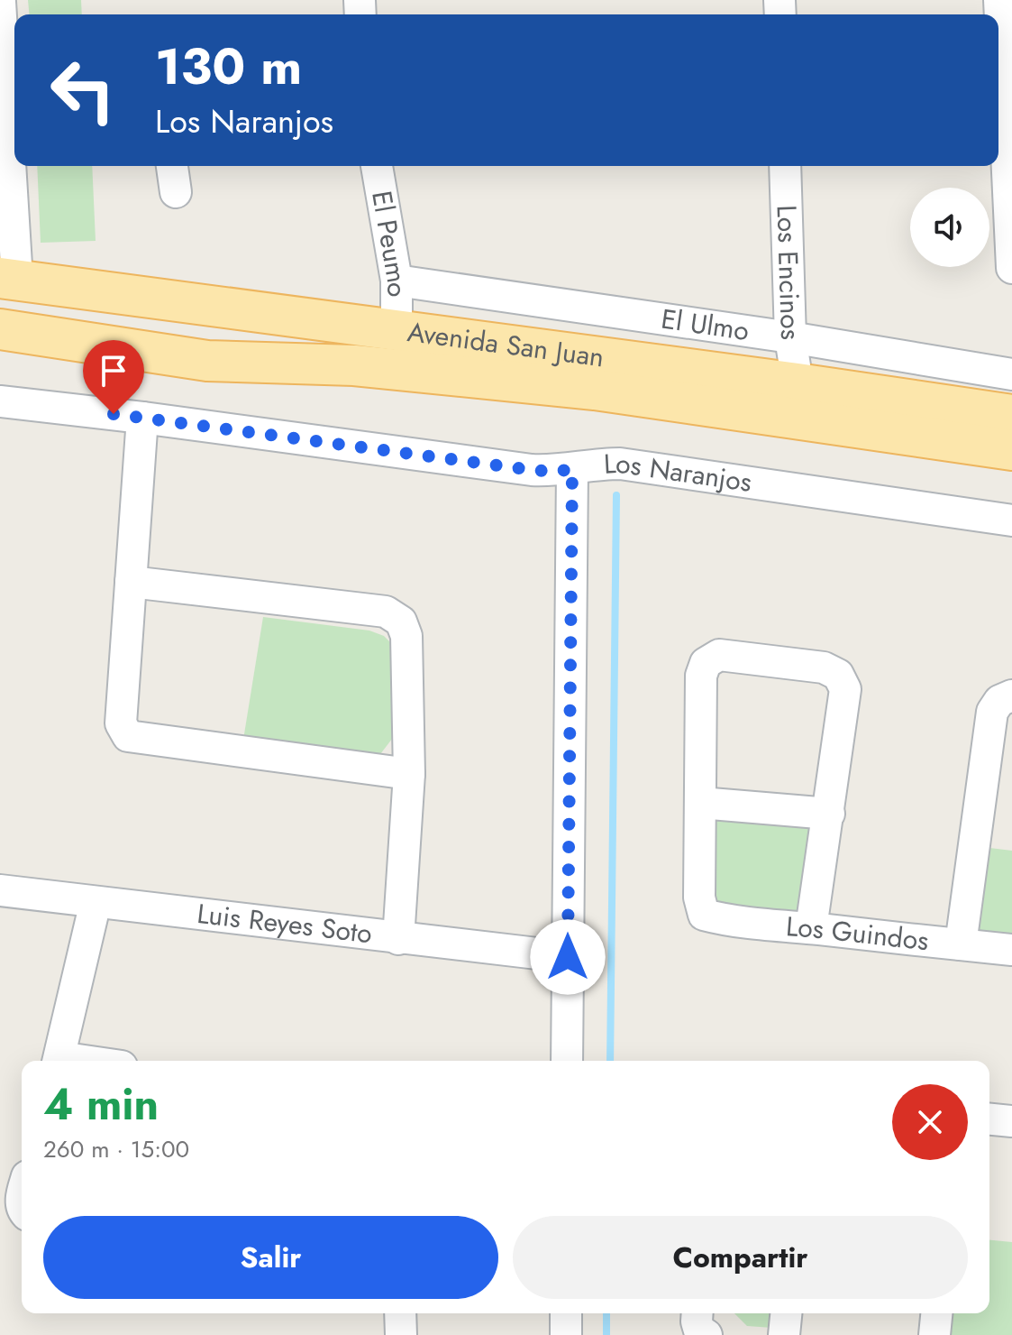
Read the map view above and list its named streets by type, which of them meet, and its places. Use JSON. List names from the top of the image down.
{
  "streets": {
    "main road": ["Avenida San Juan"],
    "street": [
      "El Peumo",
      "Los Encinos",
      "El Ulmo",
      "Los Naranjos",
      "Luis Reyes Soto",
      "Los Guindos"
    ]
  },
  "crossings": [
    ["El Peumo", "El Ulmo"],
    ["El Peumo", "Avenida San Juan"],
    ["Los Encinos", "El Ulmo"],
    ["Los Encinos", "Avenida San Juan"]
  ],
  "page": {
    "turn": ["130 m", "Los Naranjos"],
    "heading": ["4 min", "260 m · 15:00"],
    "buttons": ["Salir", "Compartir"]
  }
}
